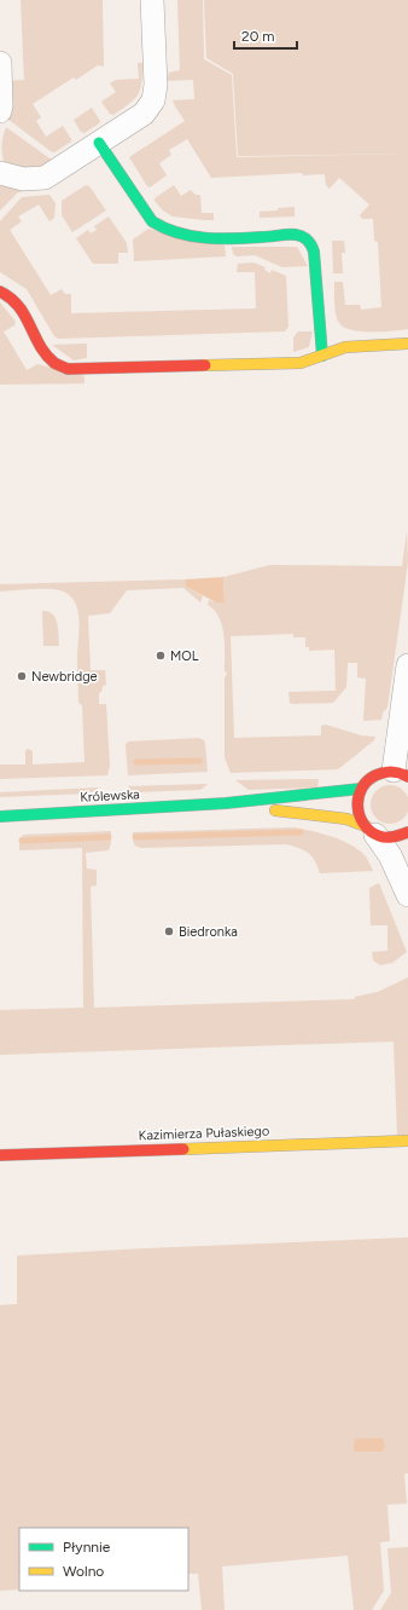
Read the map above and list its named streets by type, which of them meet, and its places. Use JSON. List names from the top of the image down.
{
  "streets": {
    "street": ["Królewska", "Kazimierza Pułaskiego"]
  },
  "places": ["MOL", "Newbridge", "Biedronka"],
  "legend": ["Płynnie", "Wolno"],
  "scale_bar": "20 m"
}
